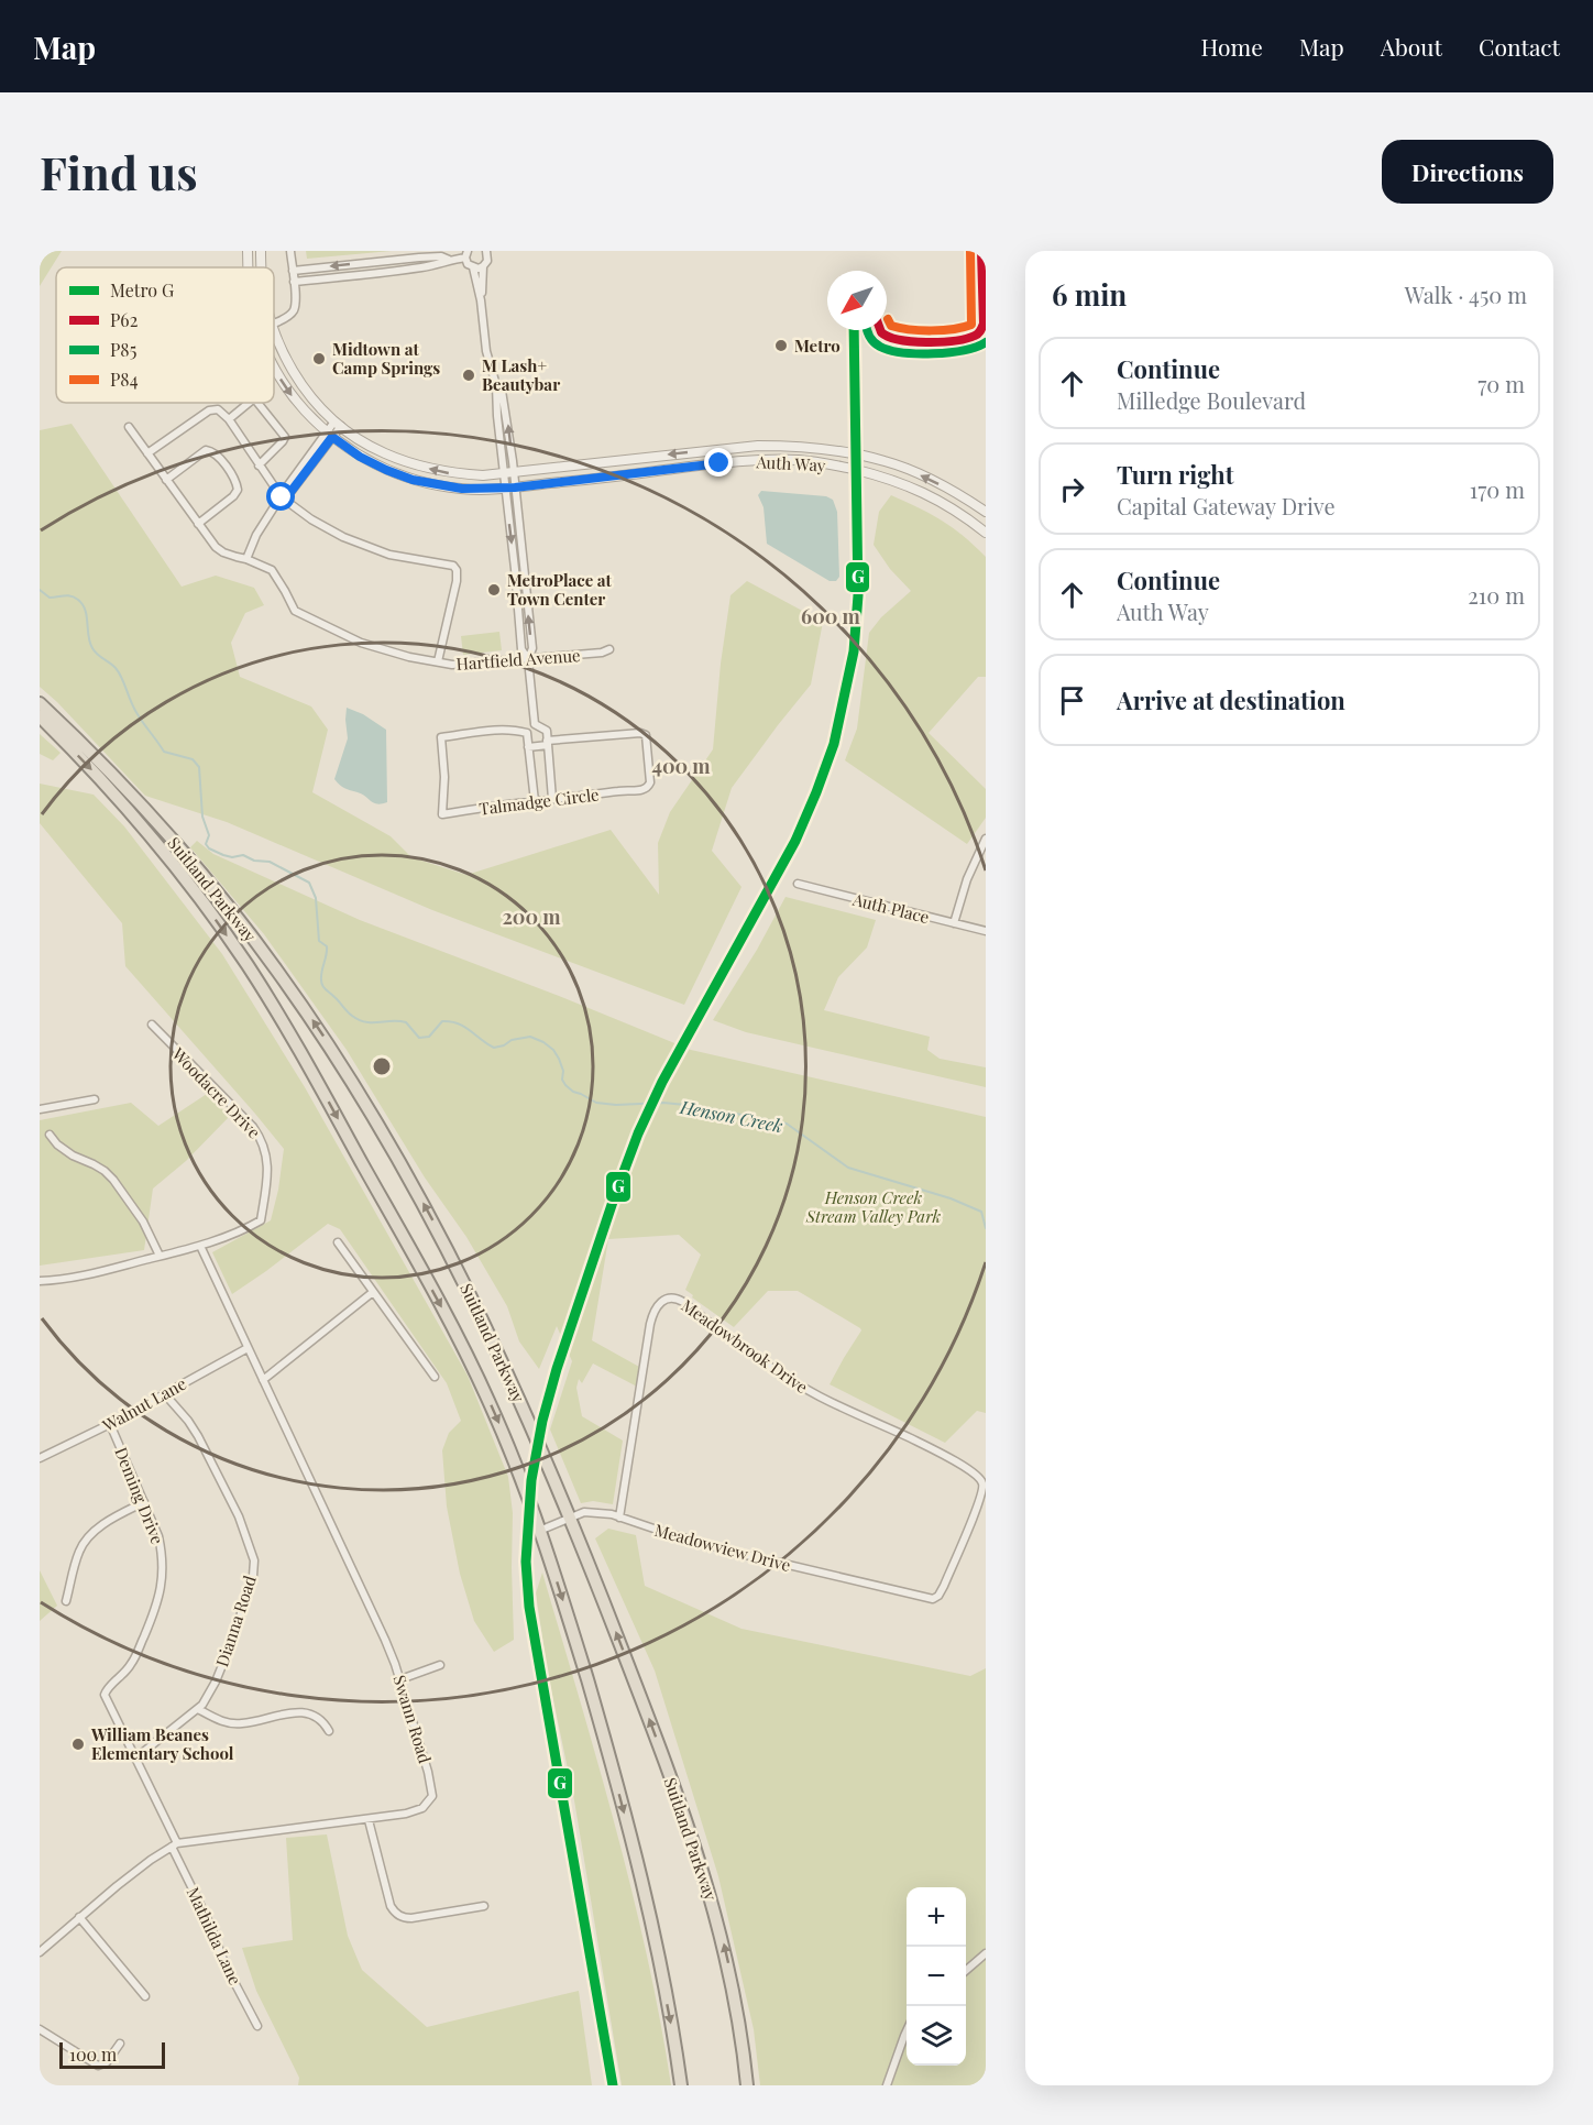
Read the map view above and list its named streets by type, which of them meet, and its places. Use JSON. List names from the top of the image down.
{
  "streets": {
    "highway": ["Suitland Parkway"],
    "street": [
      "Auth Way",
      "Hartfield Avenue",
      "Talmadge Circle",
      "Auth Place",
      "Woodacre Drive",
      "Meadowbrook Drive",
      "Walnut Lane",
      "Deming Drive",
      "Meadowview Drive",
      "Dianna Road",
      "Swann Road",
      "Mathilda Lane"
    ]
  },
  "crossings": [
    ["Suitland Parkway", "Meadowview Drive"],
    ["Woodacre Drive", "Swann Road"],
    ["Meadowbrook Drive", "Meadowview Drive"],
    ["Walnut Lane", "Deming Drive"],
    ["Walnut Lane", "Dianna Road"],
    ["Walnut Lane", "Swann Road"],
    ["Deming Drive", "Mathilda Lane"],
    ["Dianna Road", "Mathilda Lane"],
    ["Swann Road", "Mathilda Lane"]
  ],
  "water": ["Henson Creek"],
  "parks": ["Henson Creek Stream Valley Park"],
  "places": [
    "Metro",
    "Midtown at Camp Springs",
    "M Lash+ Beautybar",
    "MetroPlace at Town Center",
    "William Beanes Elementary School"
  ],
  "lines": [
    "transit line P62",
    "transit line P84",
    "metro line G",
    "transit line P85"
  ],
  "legend": [
    "Metro G",
    "P62",
    "P85",
    "P84"
  ],
  "scale_bar": "100 m",
  "north": "bottom left",
  "page": {
    "header": "Map",
    "nav": [
      "Home",
      "Map",
      "About",
      "Contact"
    ],
    "buttons": "Directions",
    "title": "Find us",
    "heading": ["6 min", "Walk · 450 m"],
    "list": [
      ["Continue", "Milledge Boulevard", "70 m"],
      ["Turn right", "Capital Gateway Drive", "170 m"],
      ["Continue", "Auth Way", "210 m"],
      "Arrive at destination"
    ],
    "map_buttons": ["+", "−"],
    "scale": "100 m"
  },
  "rings": ["600 m", "400 m", "200 m"]
}
